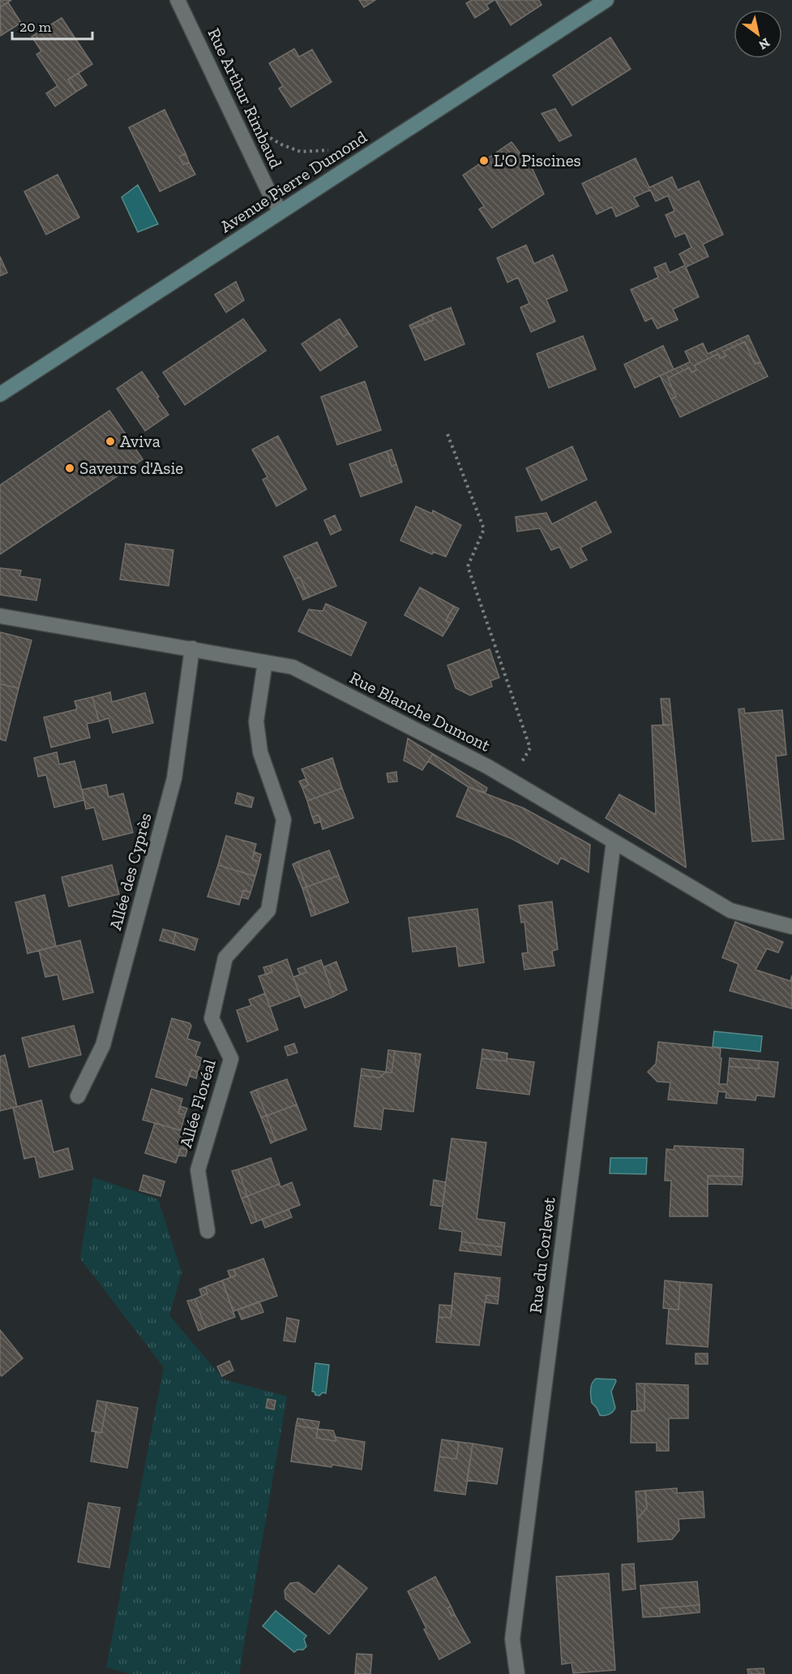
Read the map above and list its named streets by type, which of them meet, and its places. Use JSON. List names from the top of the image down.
{
  "streets": {
    "main road": ["Avenue Pierre Dumond"],
    "street": [
      "Rue Arthur Rimbaud",
      "Rue Blanche Dumont",
      "Allée des Cyprès",
      "Allée Floréal",
      "Rue du Corlevet"
    ]
  },
  "crossings": [
    ["Rue Arthur Rimbaud", "Avenue Pierre Dumond"],
    ["Rue Blanche Dumont", "Allée des Cyprès"],
    ["Rue Blanche Dumont", "Allée Floréal"],
    ["Rue Blanche Dumont", "Rue du Corlevet"]
  ],
  "places": ["L'O Piscines", "Aviva", "Saveurs d'Asie"],
  "scale_bar": "20 m",
  "north": "bottom right"
}
